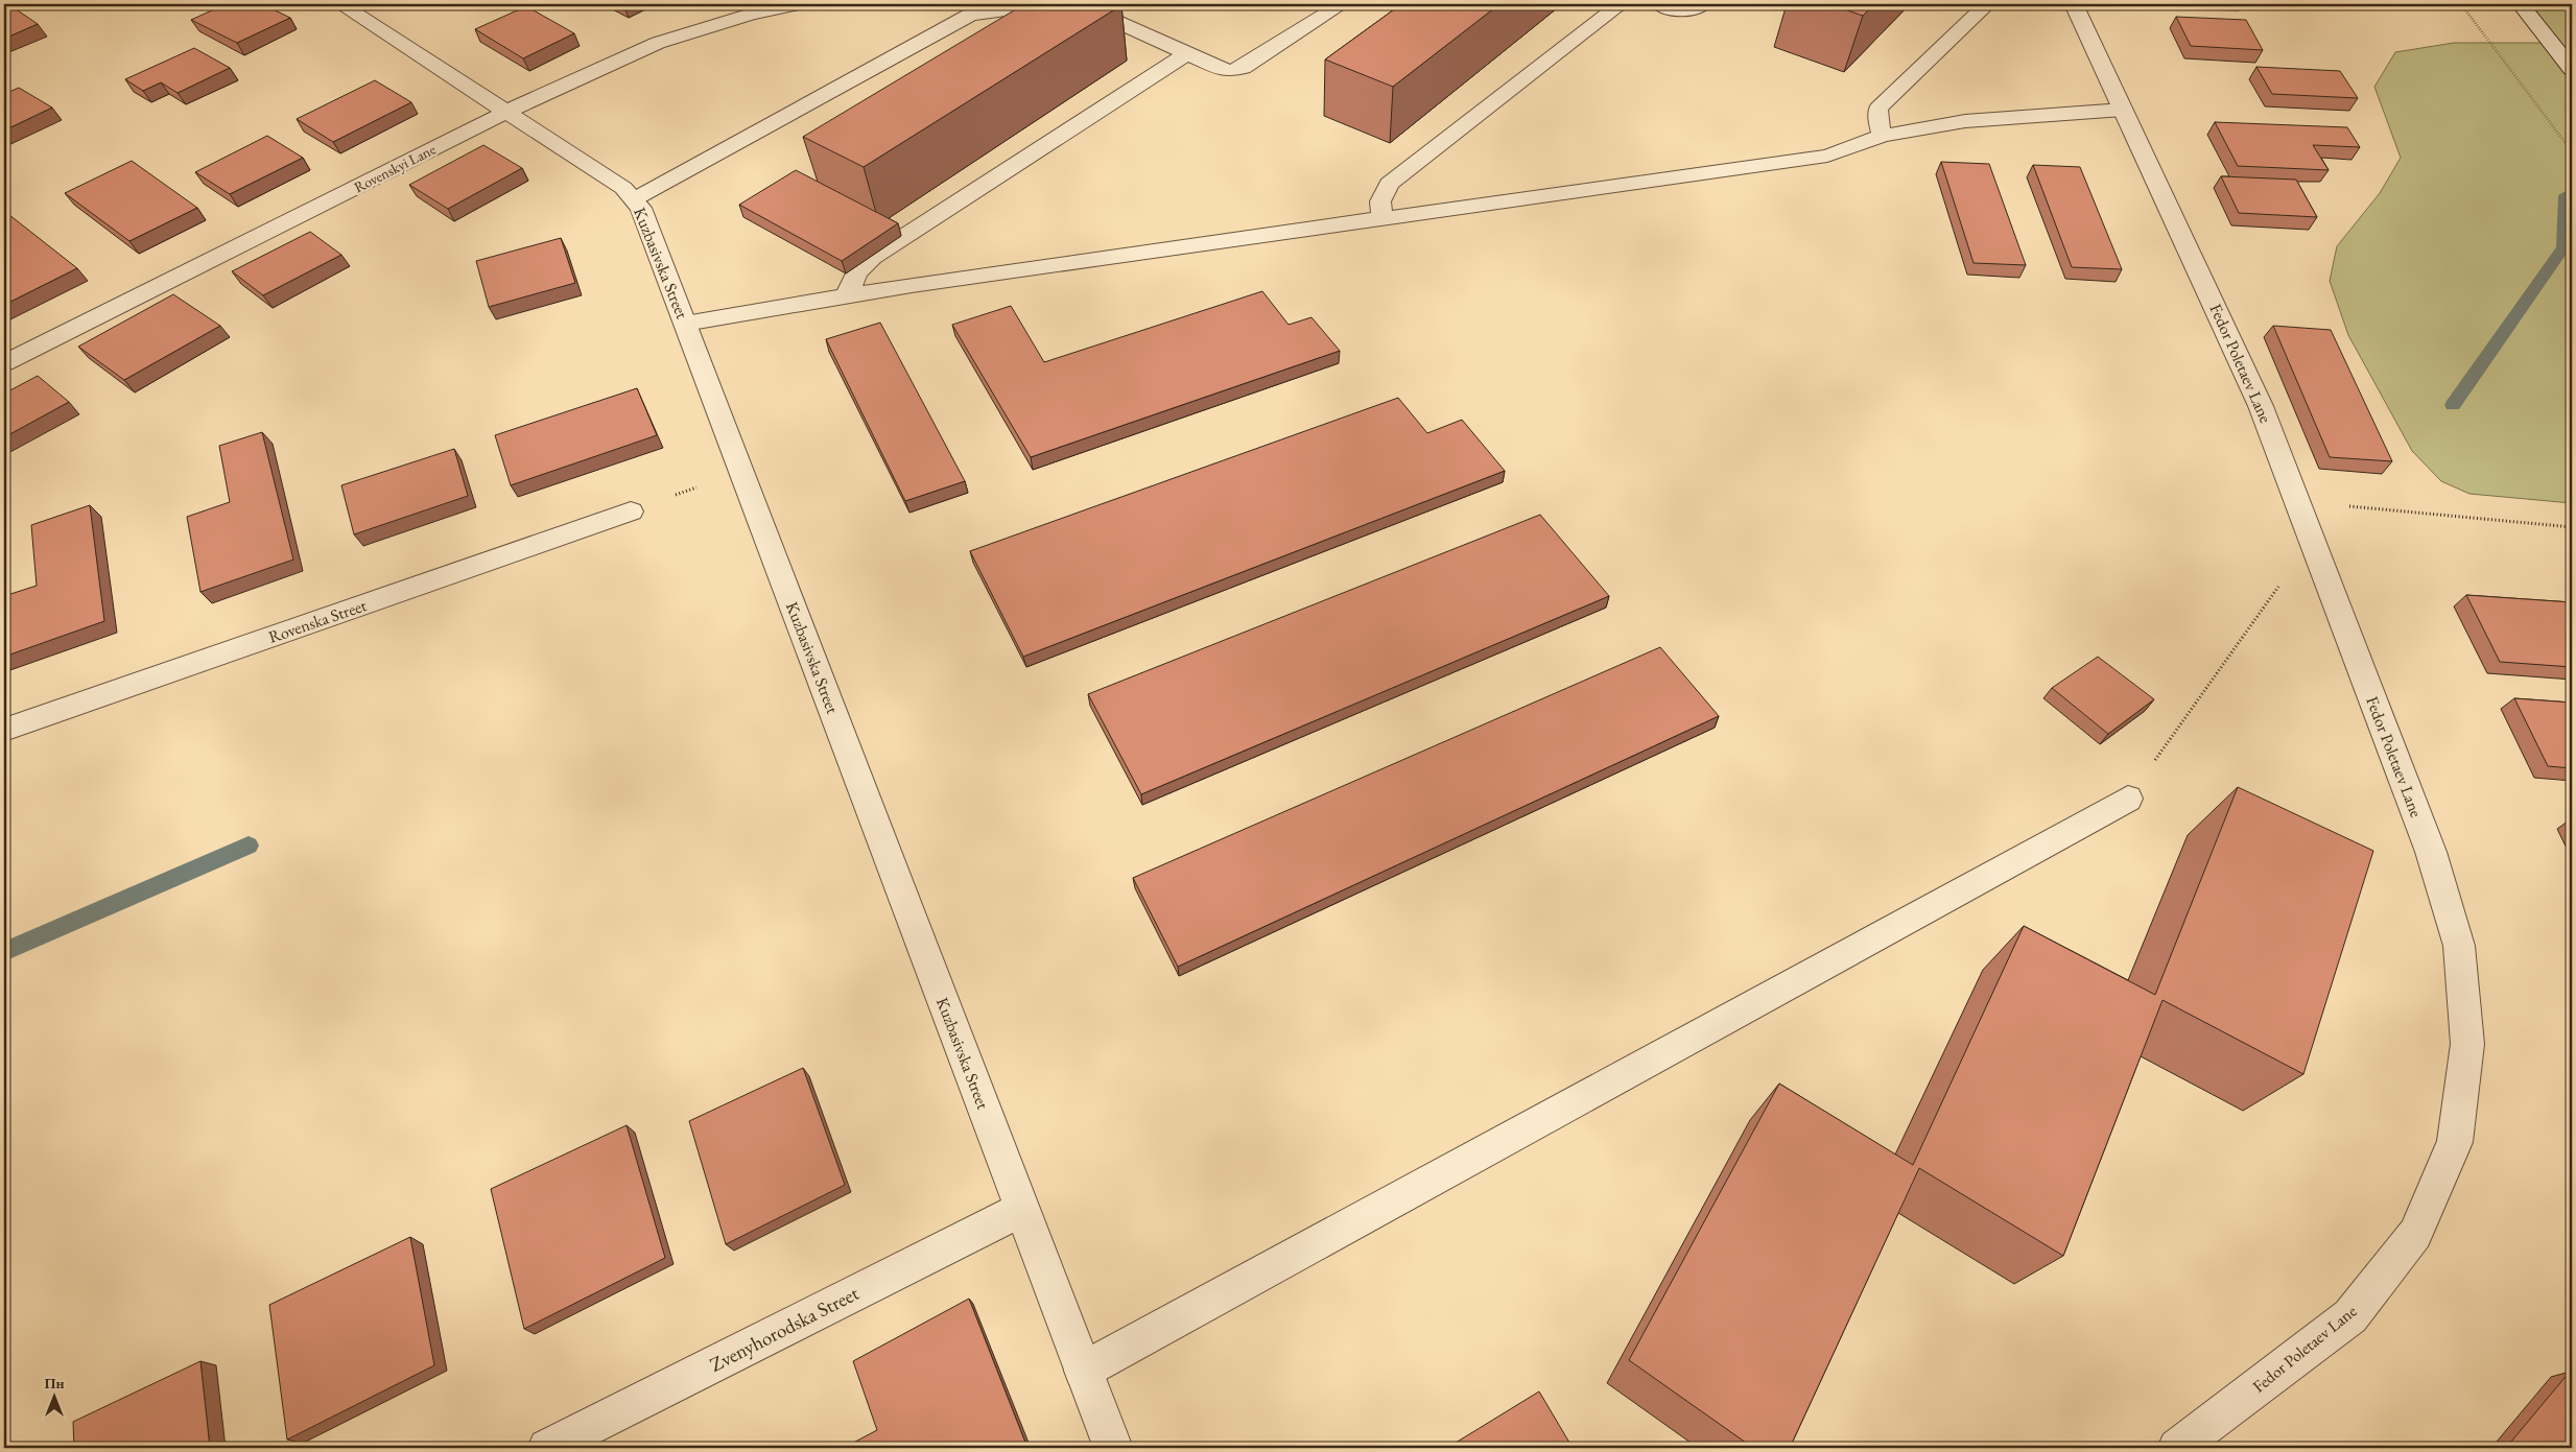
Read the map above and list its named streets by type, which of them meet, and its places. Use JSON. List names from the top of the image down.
{
  "streets": {
    "street": [
      "Rovenskyi Lane",
      "Kuzbasivska Street",
      "Fedor Poletaev Lane",
      "Rovenska Street",
      "Zvenyhorodska Street"
    ]
  },
  "crossings": [
    ["Rovenskyi Lane", "Kuzbasivska Street"],
    ["Kuzbasivska Street", "Zvenyhorodska Street"]
  ],
  "north": "top"
}
